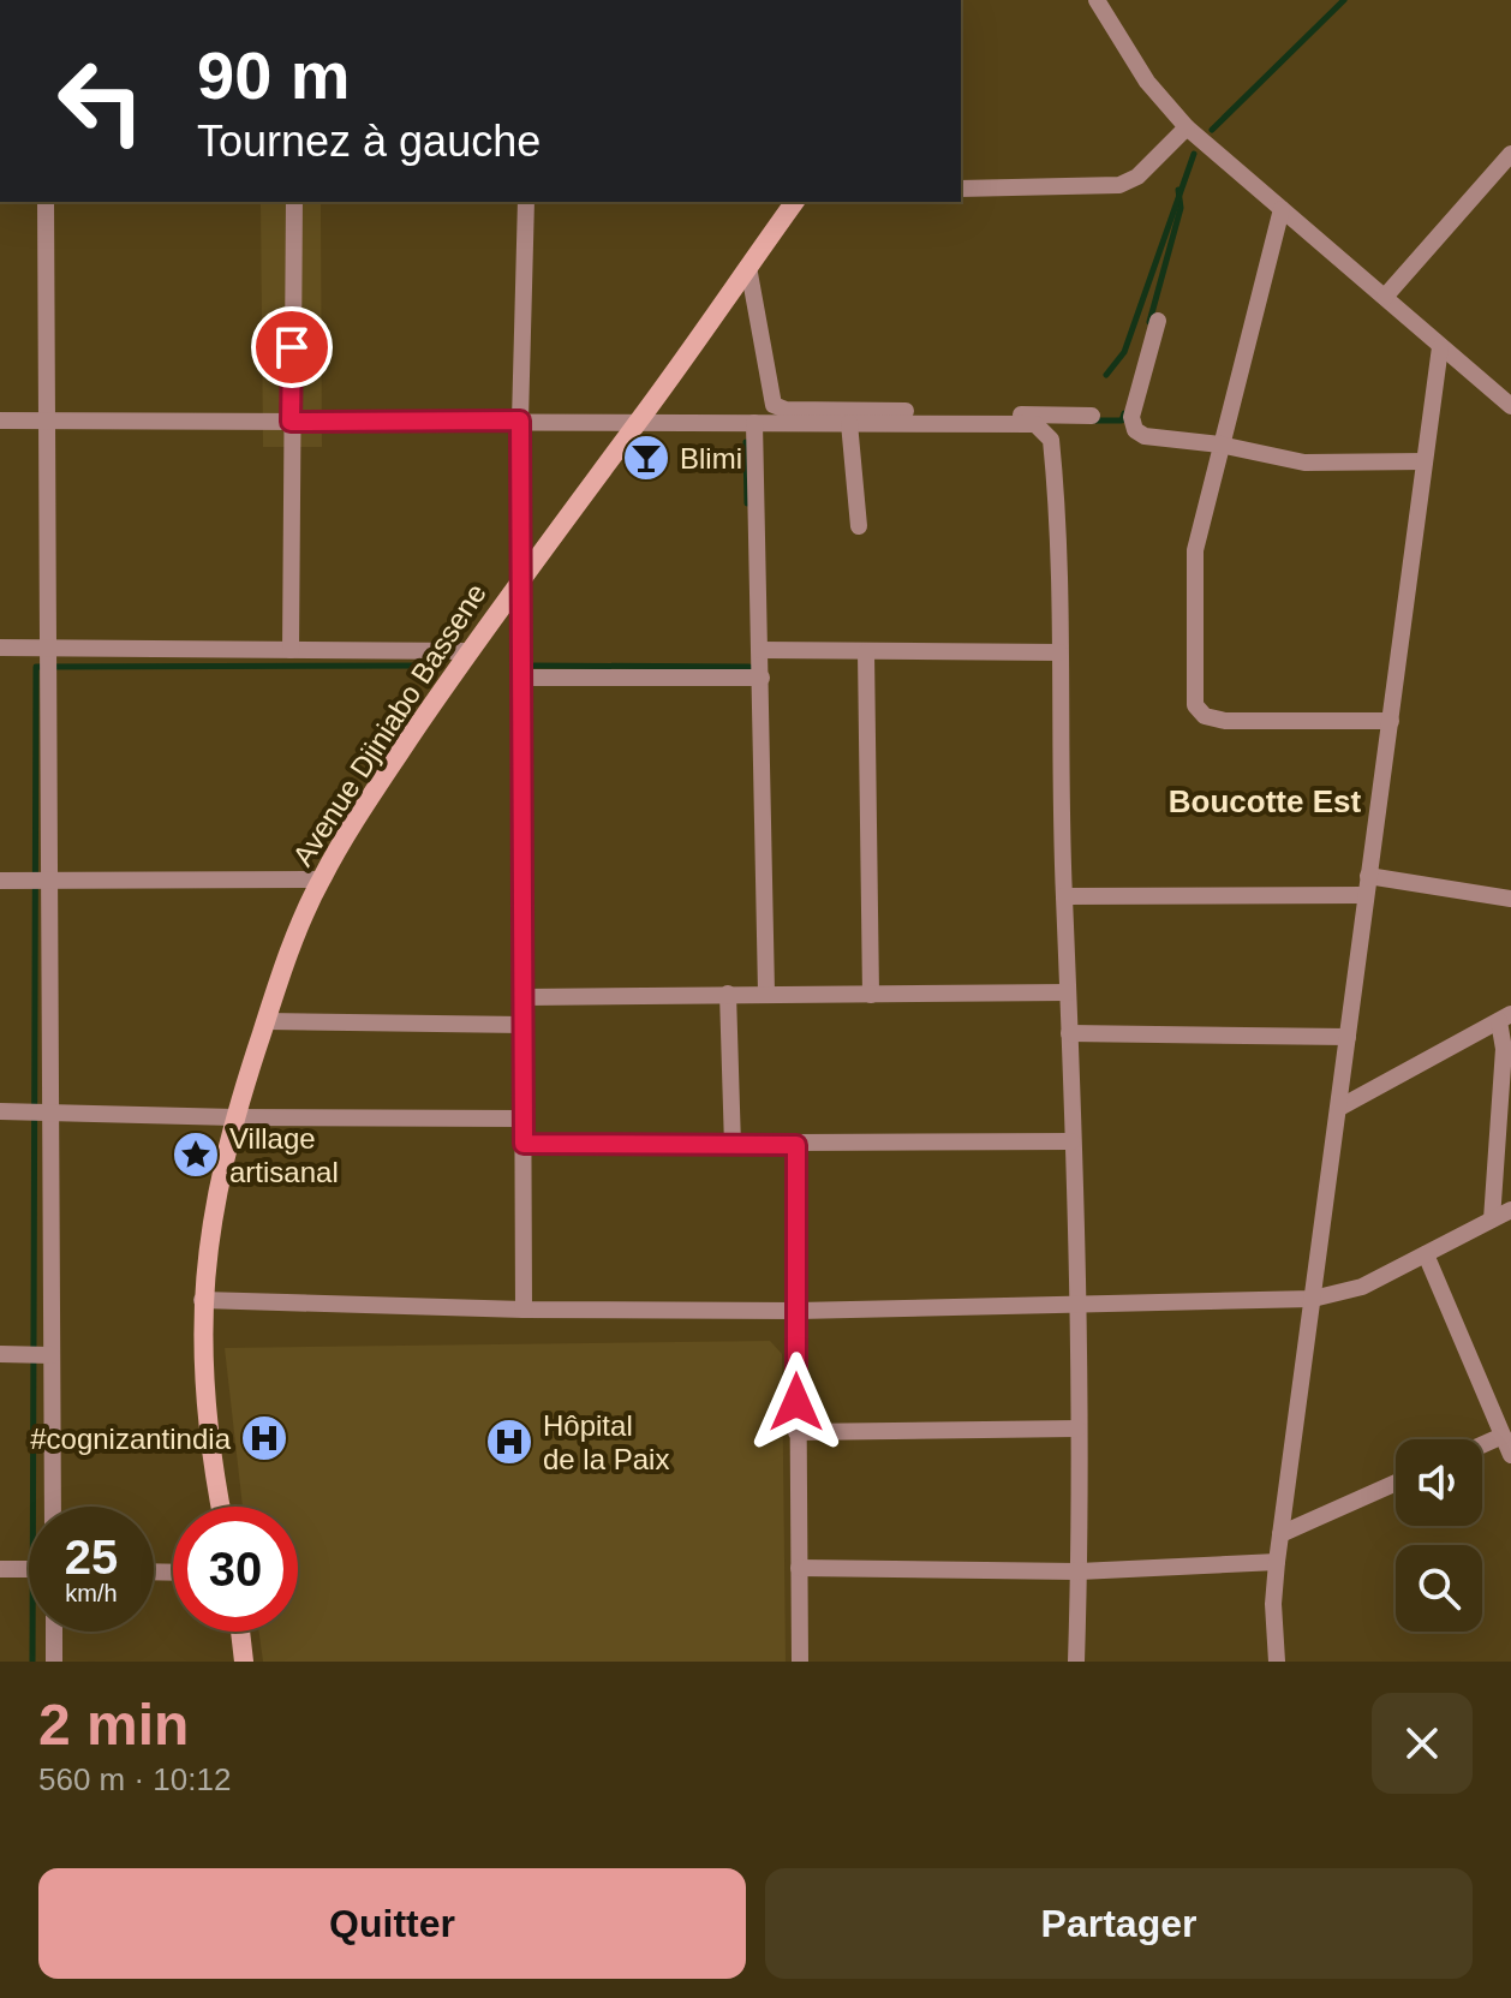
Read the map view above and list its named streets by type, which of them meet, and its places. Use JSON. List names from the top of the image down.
{
  "streets": {
    "main road": ["Avenue Djiniabo Bassene"]
  },
  "districts": ["Boucotte Est"],
  "places": {
    "bar": ["Blimi"],
    "place": ["Village artisanal"],
    "hospital": ["#cognizantindia", "Hôpital de la Paix"]
  },
  "page": {
    "turn": ["90 m", "Tournez à gauche"],
    "speed": "25 km/h",
    "limit": "30",
    "heading": ["2 min", "560 m · 10:12"],
    "buttons": ["Quitter", "Partager"]
  }
}
